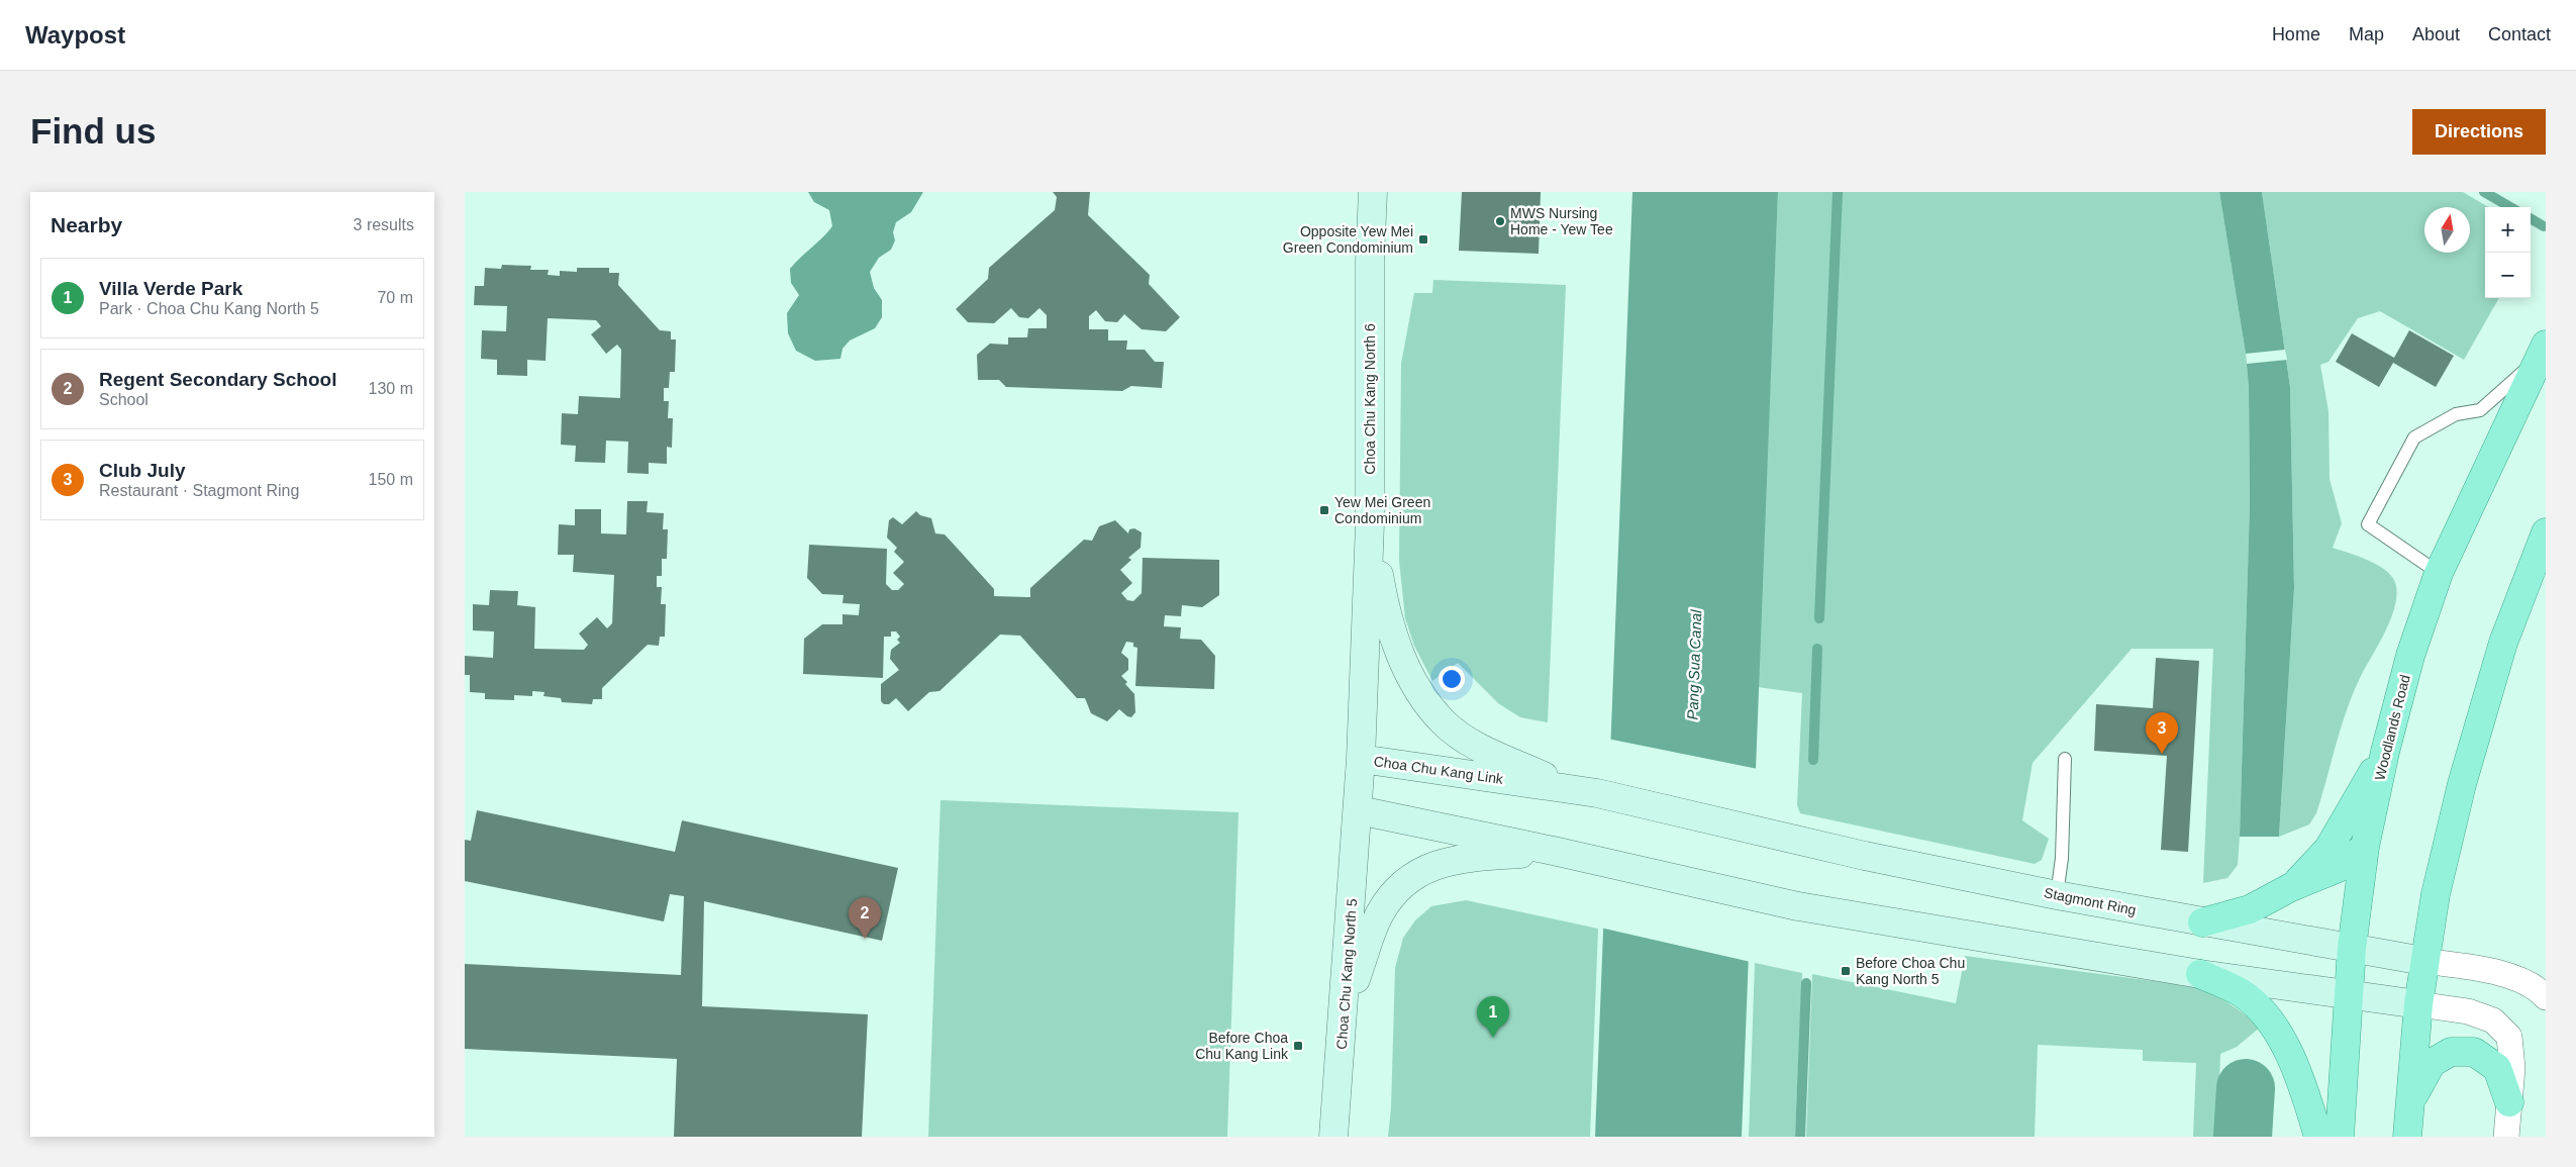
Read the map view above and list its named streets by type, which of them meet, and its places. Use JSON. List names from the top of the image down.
{
  "streets": {
    "main road": ["Woodlands Road"],
    "street": [
      "Choa Chu Kang North 6",
      "Choa Chu Kang Link",
      "Stagmont Ring",
      "Choa Chu Kang North 5"
    ]
  },
  "crossings": [
    ["Choa Chu Kang North 6", "Choa Chu Kang Link"],
    ["Woodlands Road", "Stagmont Ring"],
    ["Choa Chu Kang Link", "Stagmont Ring"],
    ["Choa Chu Kang Link", "Choa Chu Kang North 5"]
  ],
  "water": ["Pang Sua Canal"],
  "places": {
    "other": ["MWS Nursing Home - Yew Tee"],
    "transit": [
      "Opposite Yew Mei Green Condominium",
      "Yew Mei Green Condominium",
      "Before Choa Chu Kang North 5",
      "Before Choa Chu Kang Link"
    ]
  },
  "north": "top",
  "page": {
    "header": "Waypost",
    "nav": [
      "Home",
      "Map",
      "About",
      "Contact"
    ],
    "buttons": "Directions",
    "title": "Find us",
    "heading": ["Nearby", "3 results"],
    "map_buttons": ["+", "−"],
    "list": [
      {
        "mark": "1",
        "name": "Villa Verde Park",
        "note": "Park · Choa Chu Kang North 5",
        "value": "70 m"
      },
      {
        "mark": "2",
        "name": "Regent Secondary School",
        "note": "School",
        "value": "130 m"
      },
      {
        "mark": "3",
        "name": "Club July",
        "note": "Restaurant · Stagmont Ring",
        "value": "150 m"
      }
    ],
    "pins": ["3", "2", "1"]
  }
}
